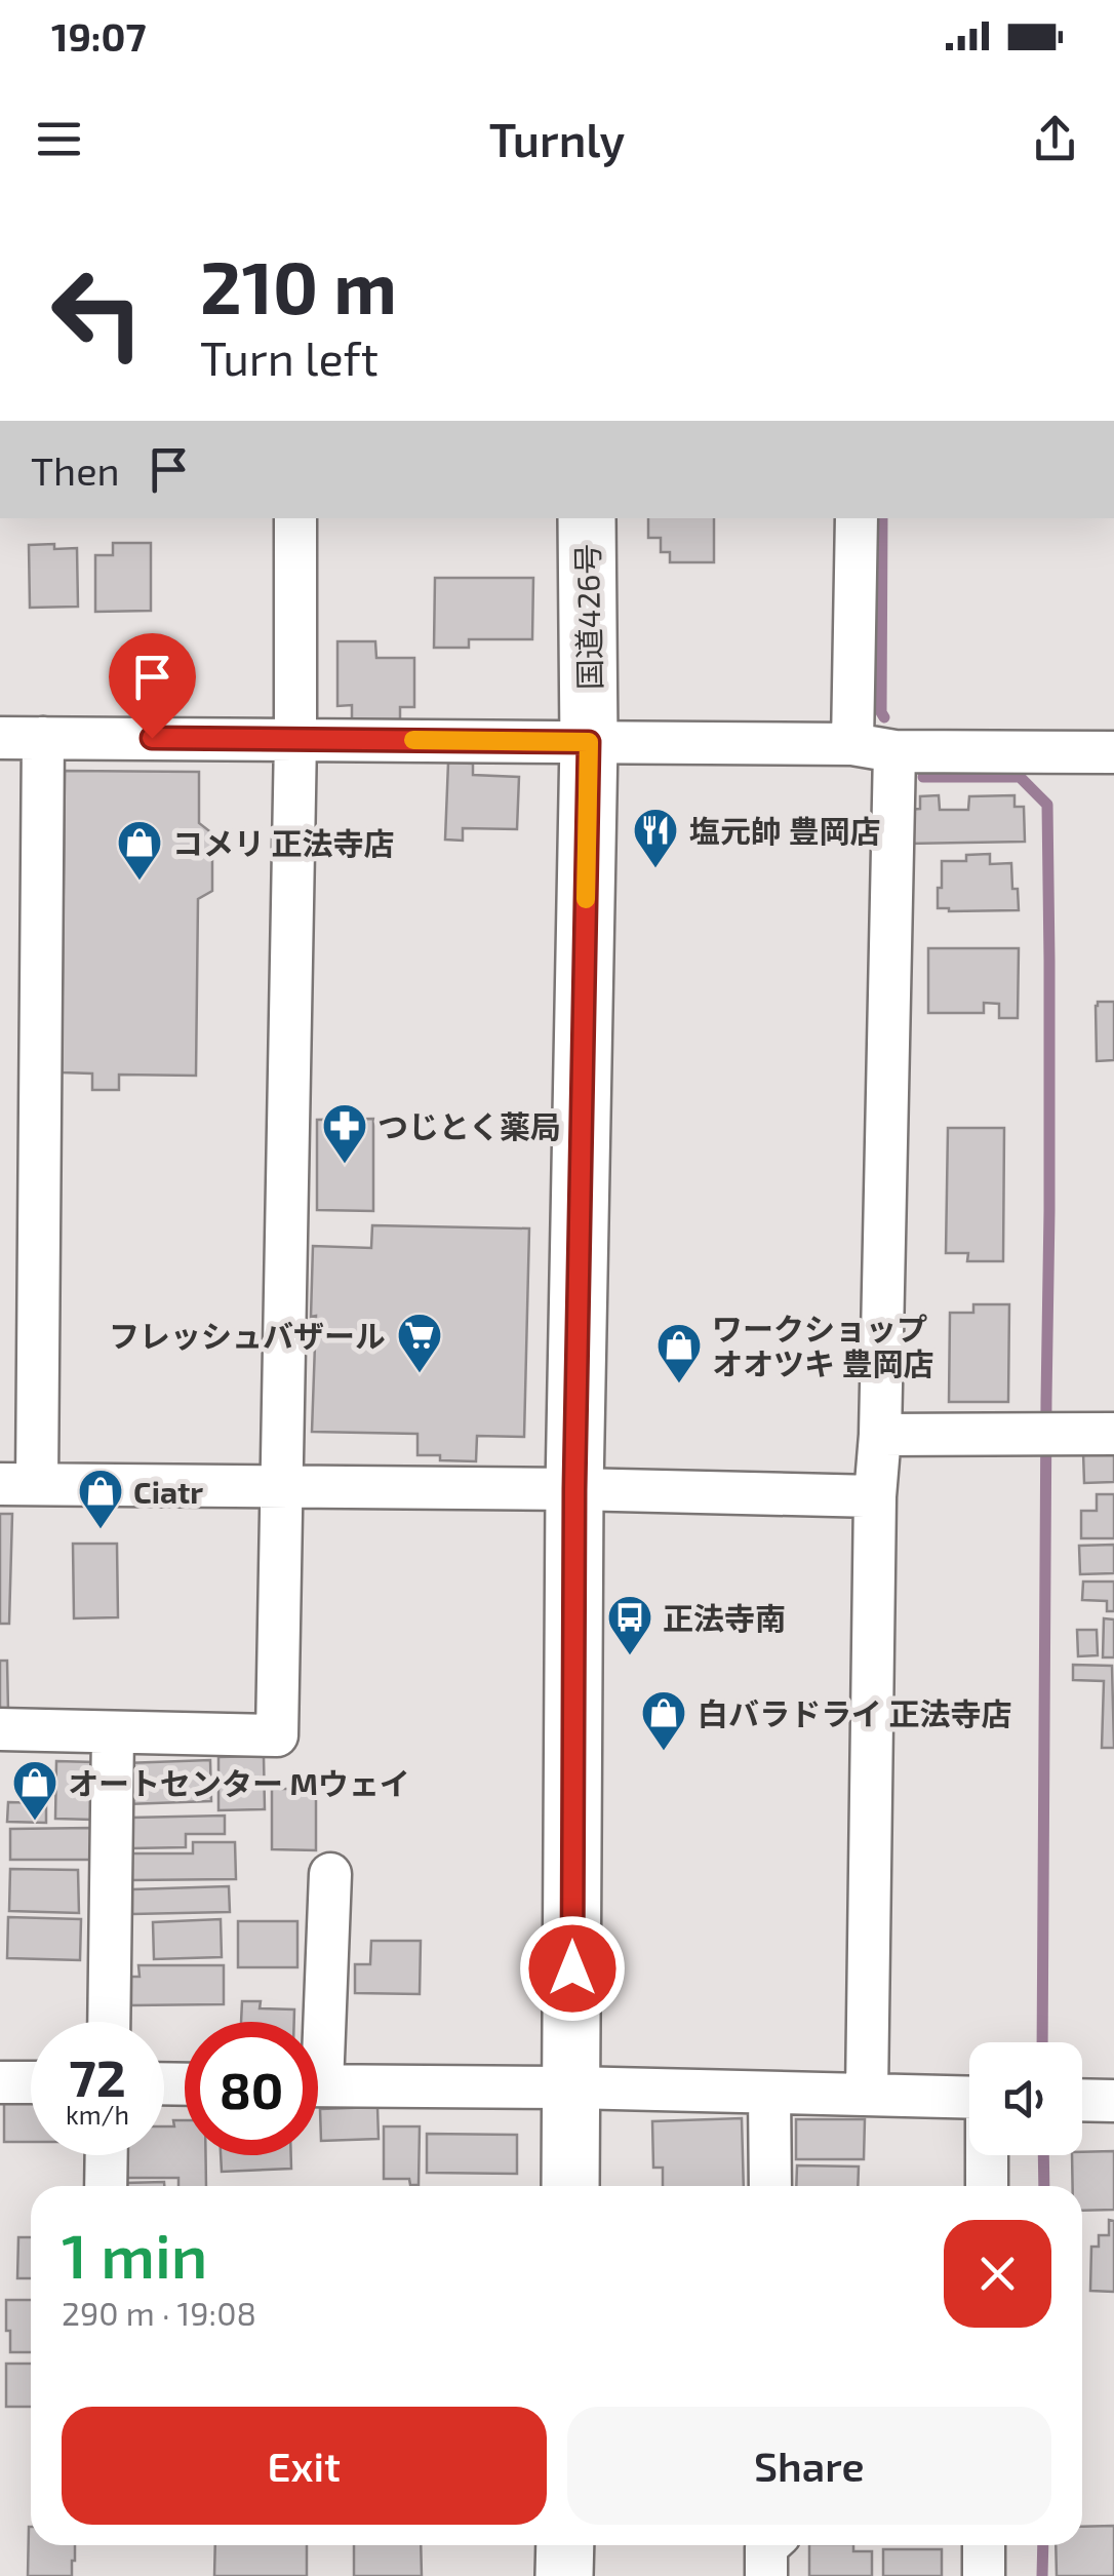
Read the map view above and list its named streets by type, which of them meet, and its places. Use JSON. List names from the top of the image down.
{
  "streets": {
    "highway": ["国道426号"]
  },
  "places": {
    "restaurant": ["塩元帥 豊岡店"],
    "shop": [
      "コメリ 正法寺店",
      "ワークショップ オオツキ 豊岡店",
      "Ciatr",
      "白バラドライ 正法寺店",
      "オートセンター Mウェイ"
    ],
    "pharmacy": ["つじとく薬局"],
    "supermarket": ["フレッシュバザール"],
    "bus stop": ["正法寺南"]
  },
  "page": {
    "status": "19:07",
    "header": "Turnly",
    "turn": ["210 m", "Turn left"],
    "then": "Then",
    "speed": "72 km/h",
    "limit": "80",
    "heading": ["1 min", "290 m · 19:08"],
    "buttons": ["Exit", "Share"]
  }
}
